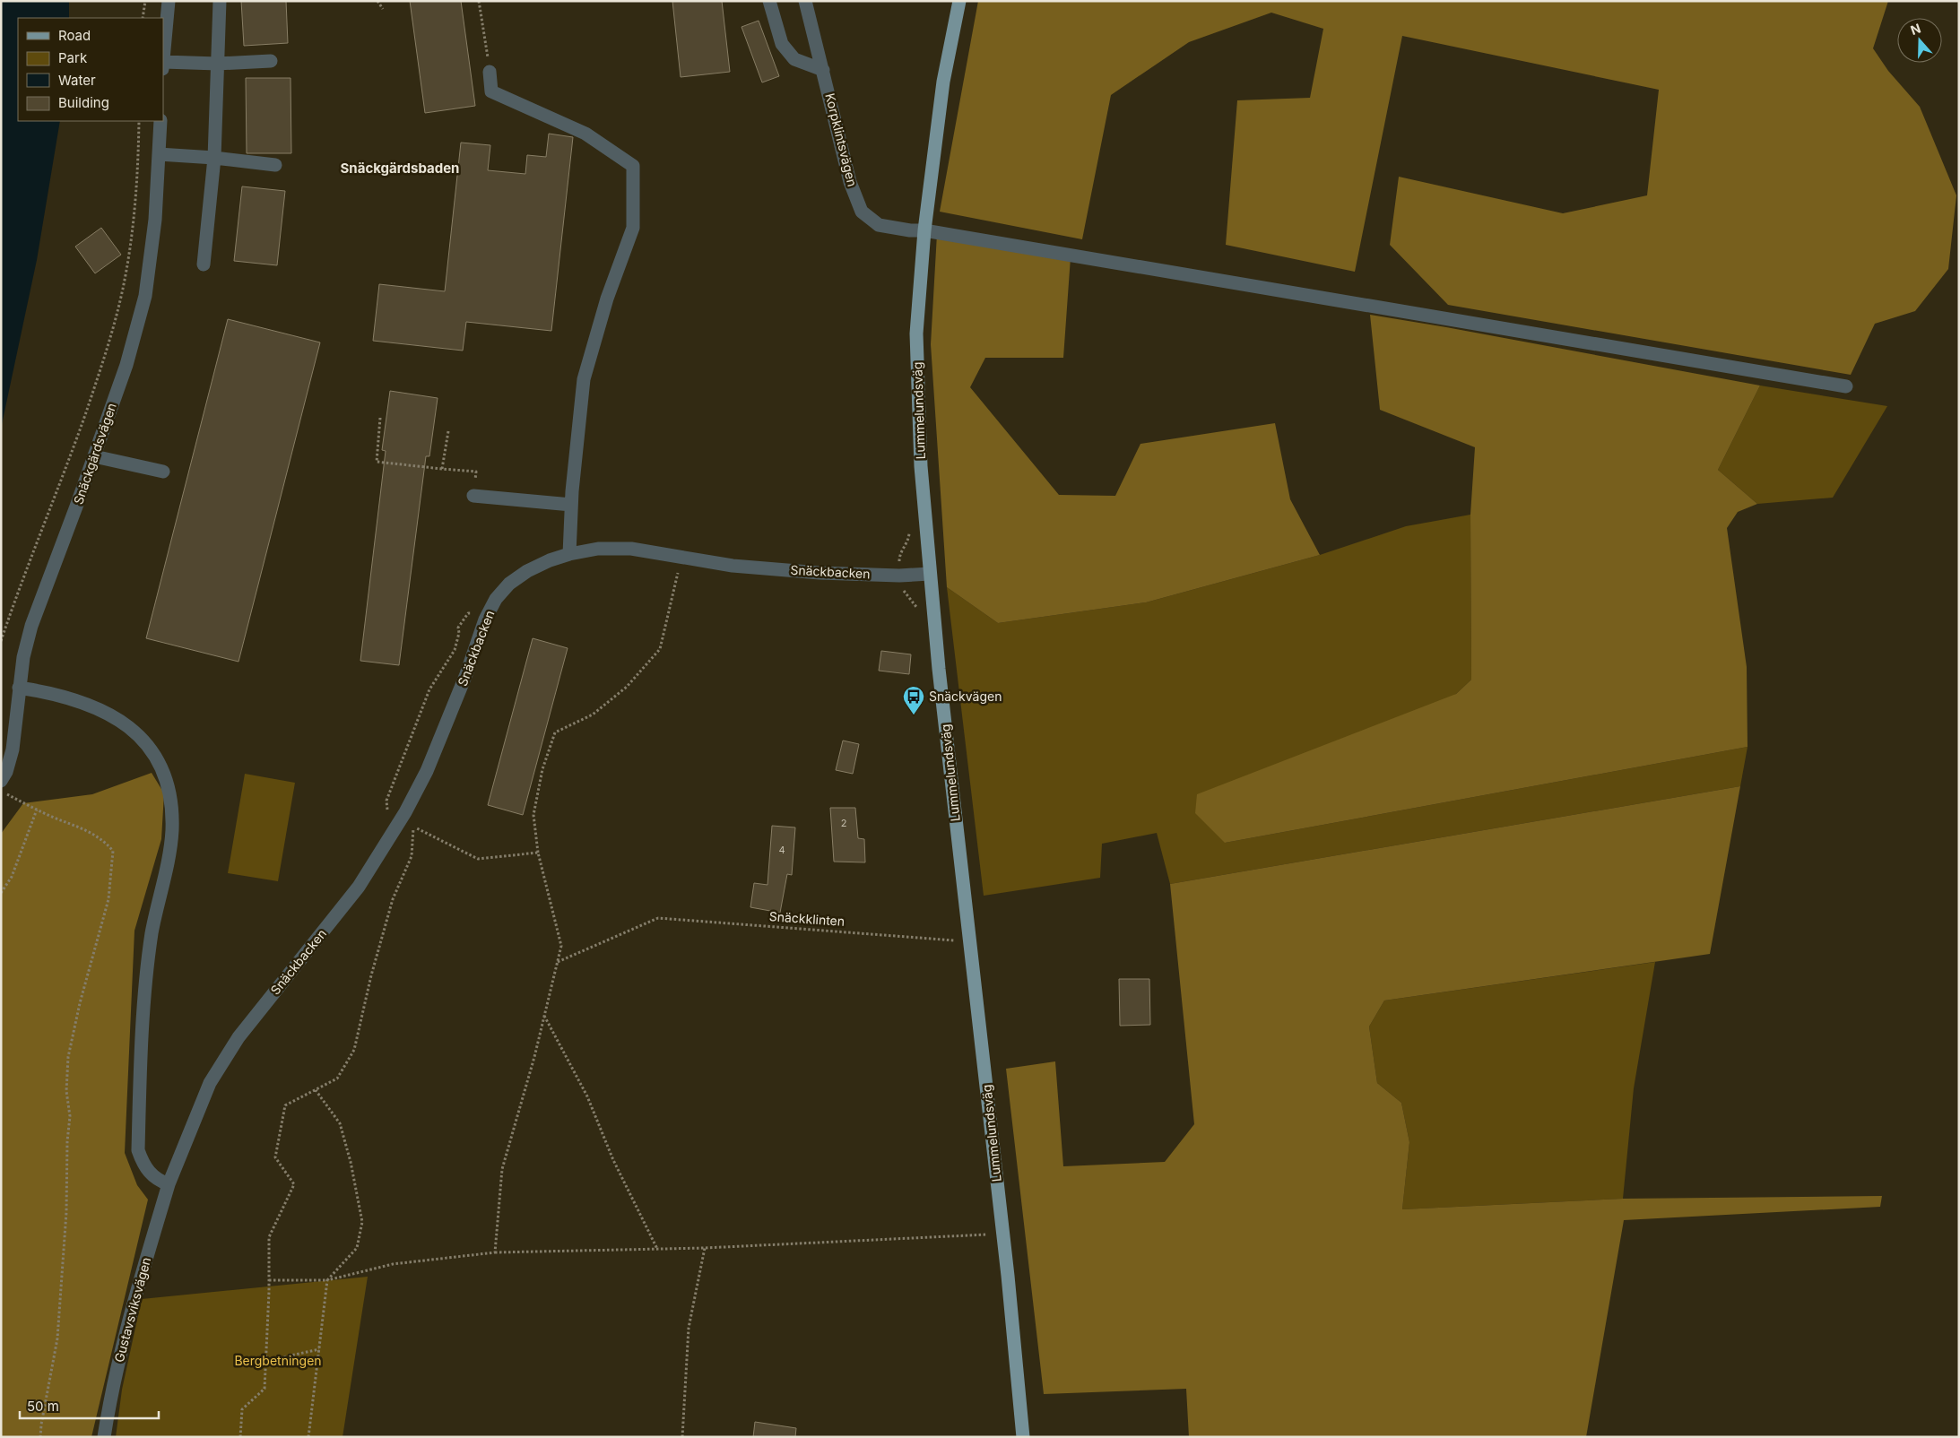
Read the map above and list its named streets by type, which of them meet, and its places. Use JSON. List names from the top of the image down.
{
  "streets": {
    "main road": ["Lummelundsväg"],
    "street": [
      "Korpklintsvägen",
      "Snäckgärdsvägen",
      "Snäckbacken",
      "Gustavsviksvägen"
    ],
    "path": ["Snäckklinten"]
  },
  "crossings": [
    ["Korpklintsvägen", "Lummelundsväg"],
    ["Lummelundsväg", "Snäckbacken"],
    ["Snäckbacken", "Gustavsviksvägen"]
  ],
  "districts": ["Snäckgärdsbaden"],
  "parks": ["Bergbetningen"],
  "places": {
    "bus stop": ["Snäckvägen"]
  },
  "house_numbers": ["2", "4"],
  "legend": [
    "Road",
    "Park",
    "Water",
    "Building"
  ],
  "scale_bar": "50 m",
  "north": "top"
}
